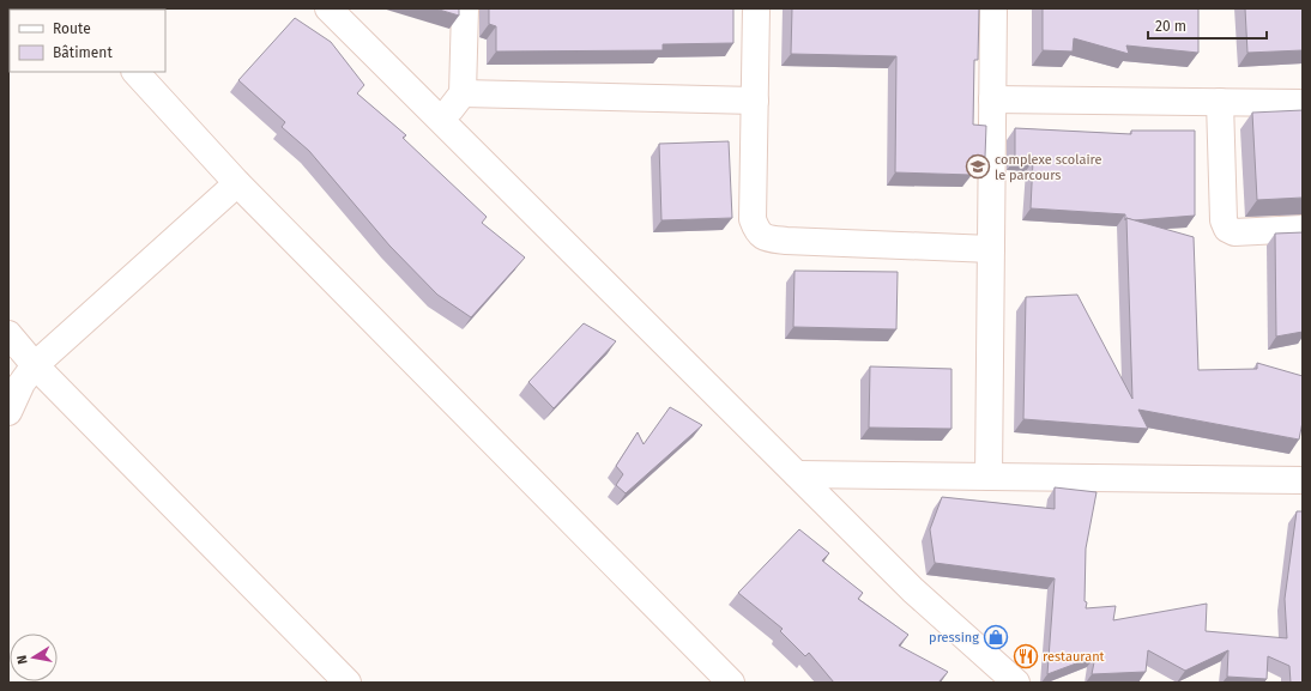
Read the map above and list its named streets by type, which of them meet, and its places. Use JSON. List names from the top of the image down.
{
  "places": {
    "school or university": ["complexe scolaire le parcours"],
    "shop": ["pressing"],
    "restaurant": ["restaurant"]
  },
  "legend": ["Route", "Bâtiment"],
  "scale_bar": "20 m",
  "north": "left"
}
